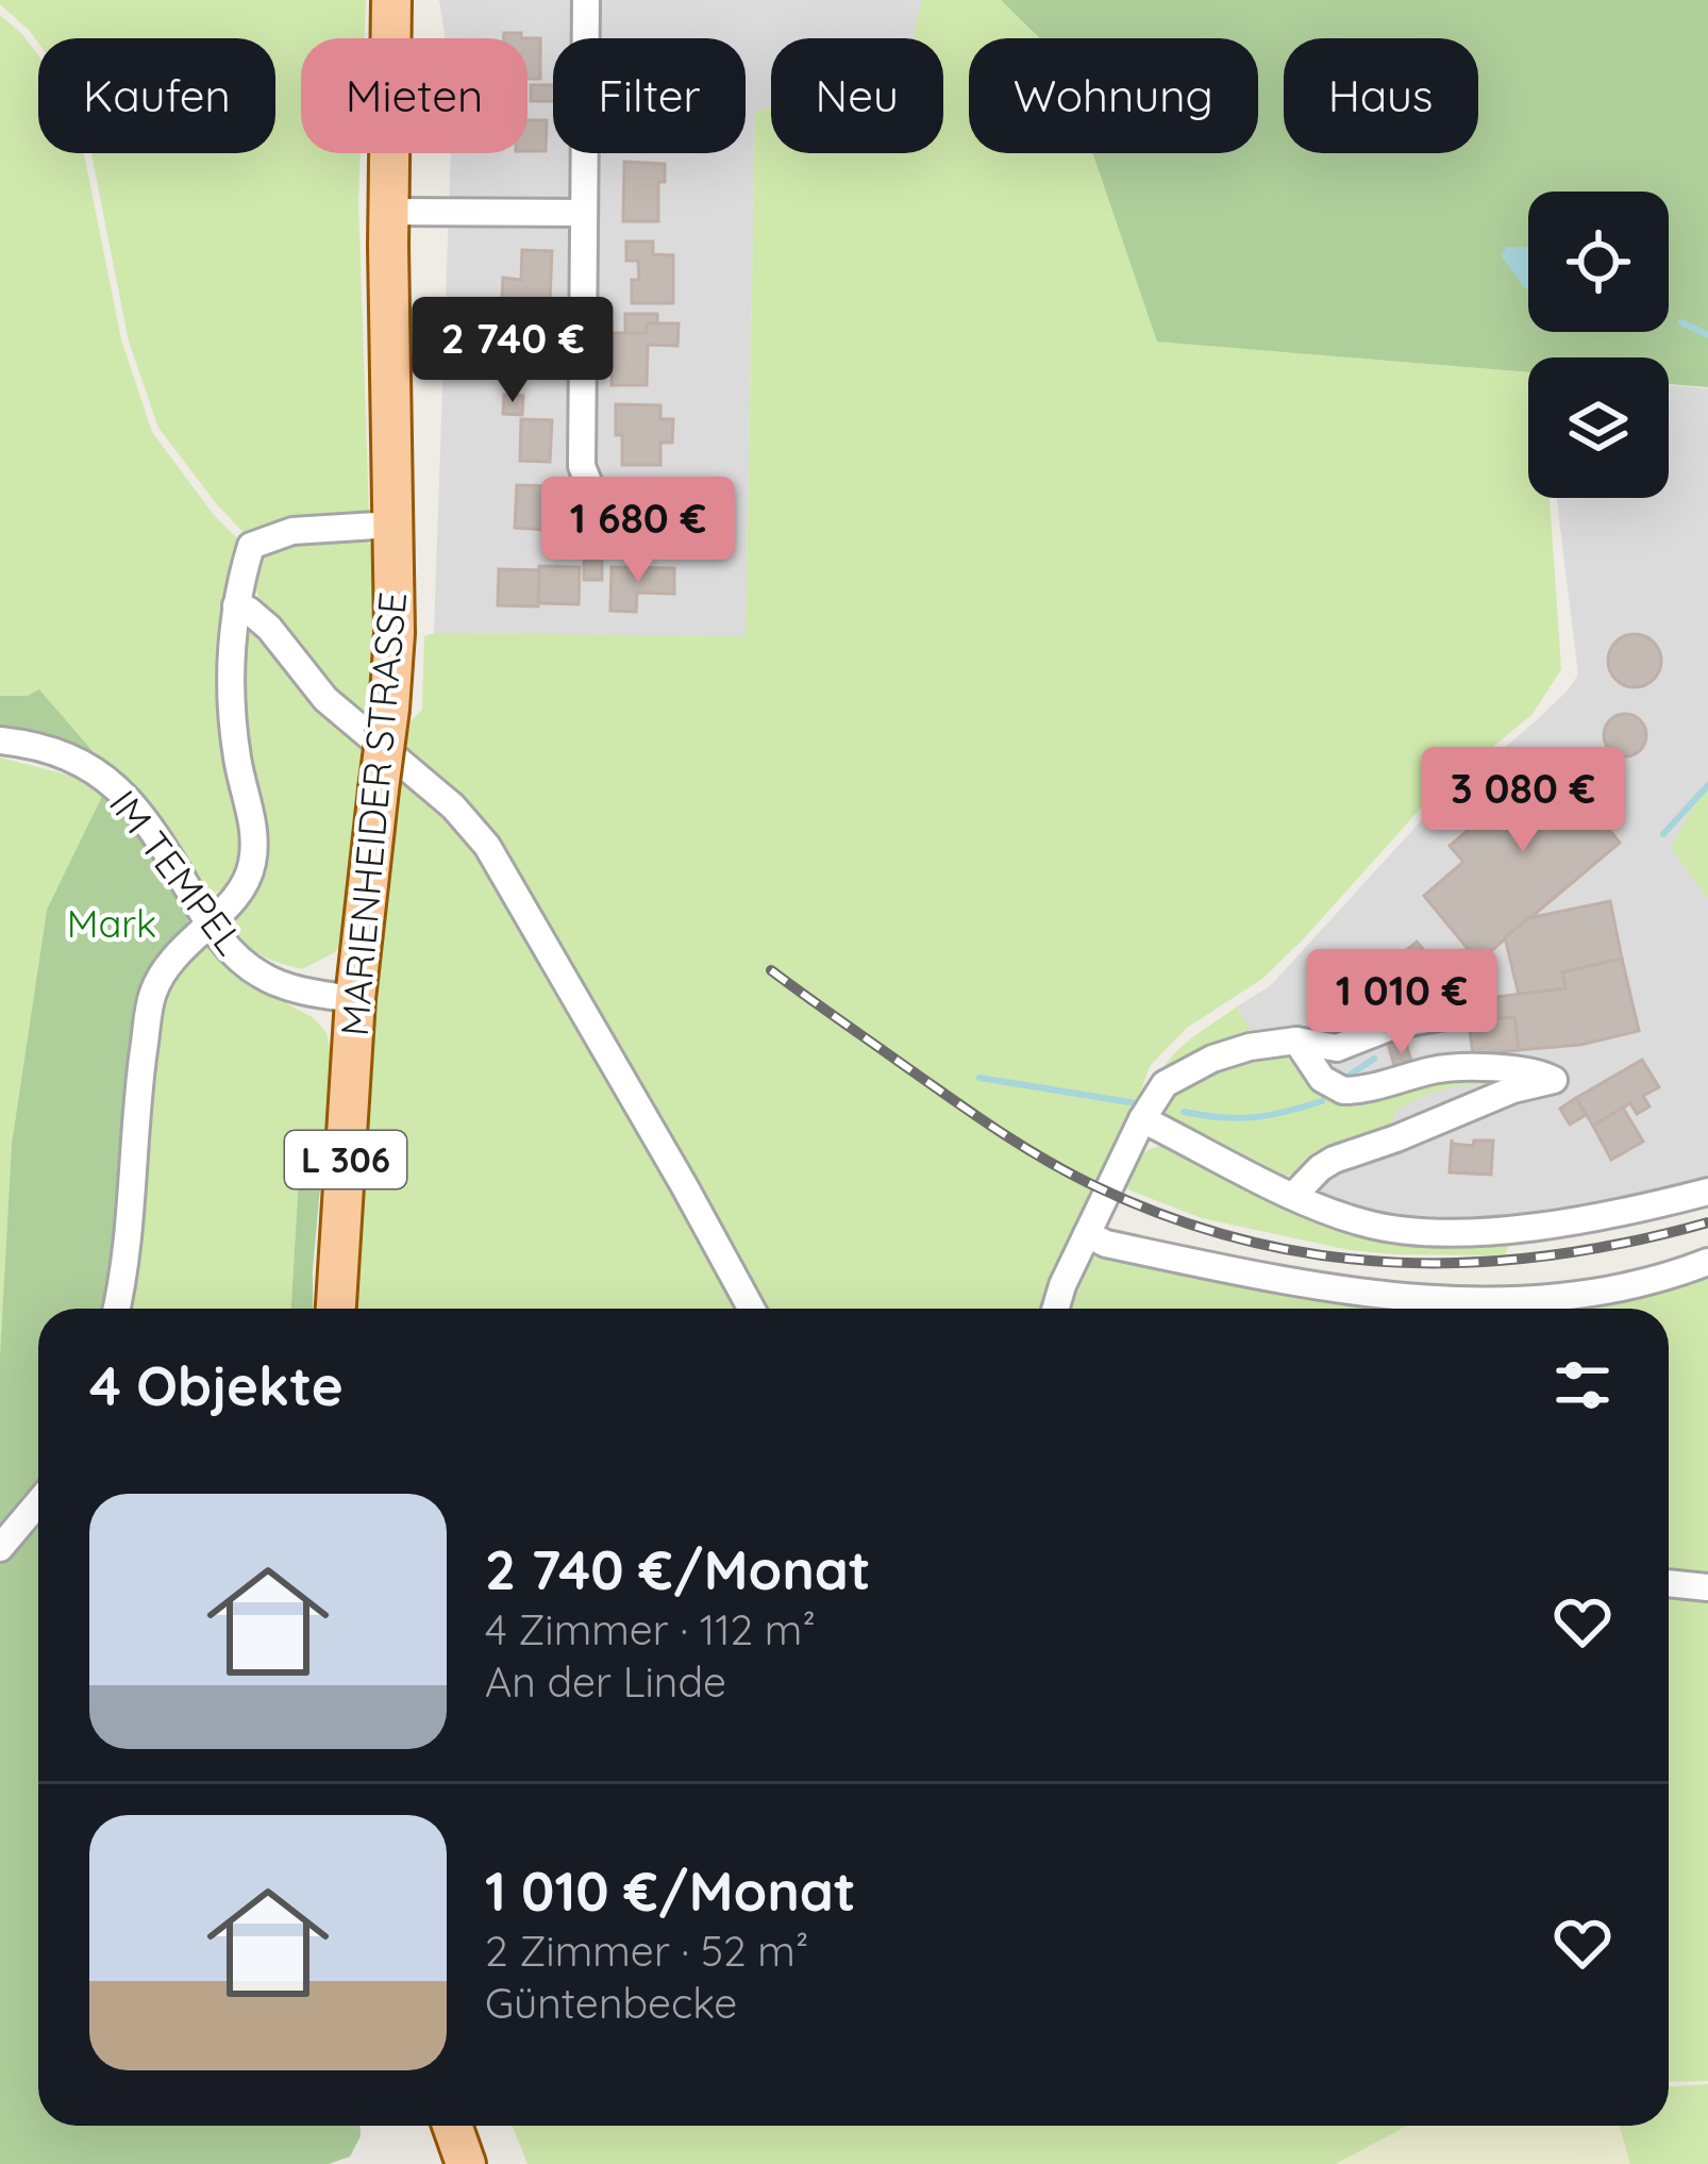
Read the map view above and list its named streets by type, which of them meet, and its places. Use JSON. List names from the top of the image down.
{
  "streets": {
    "main road": ["MARIENHEIDER STRASSE", "L 306"],
    "street": ["IM TEMPEL"]
  },
  "crossings": [
    ["MARIENHEIDER STRASSE", "IM TEMPEL"]
  ],
  "parks": ["Mark"],
  "page": {
    "chip": [
      "Kaufen",
      "Mieten",
      "Filter",
      "Neu",
      "Wohnung",
      "Haus"
    ],
    "price": [
      "2 740 €",
      "1 680 €",
      "3 080 €",
      "1 010 €"
    ],
    "heading": "4 Objekte",
    "list": [
      {
        "name": "2 740 €/Monat",
        "note": "4 Zimmer · 112 m² · An der Linde"
      },
      {
        "name": "1 010 €/Monat",
        "note": "2 Zimmer · 52 m² · Güntenbecke"
      }
    ]
  }
}
